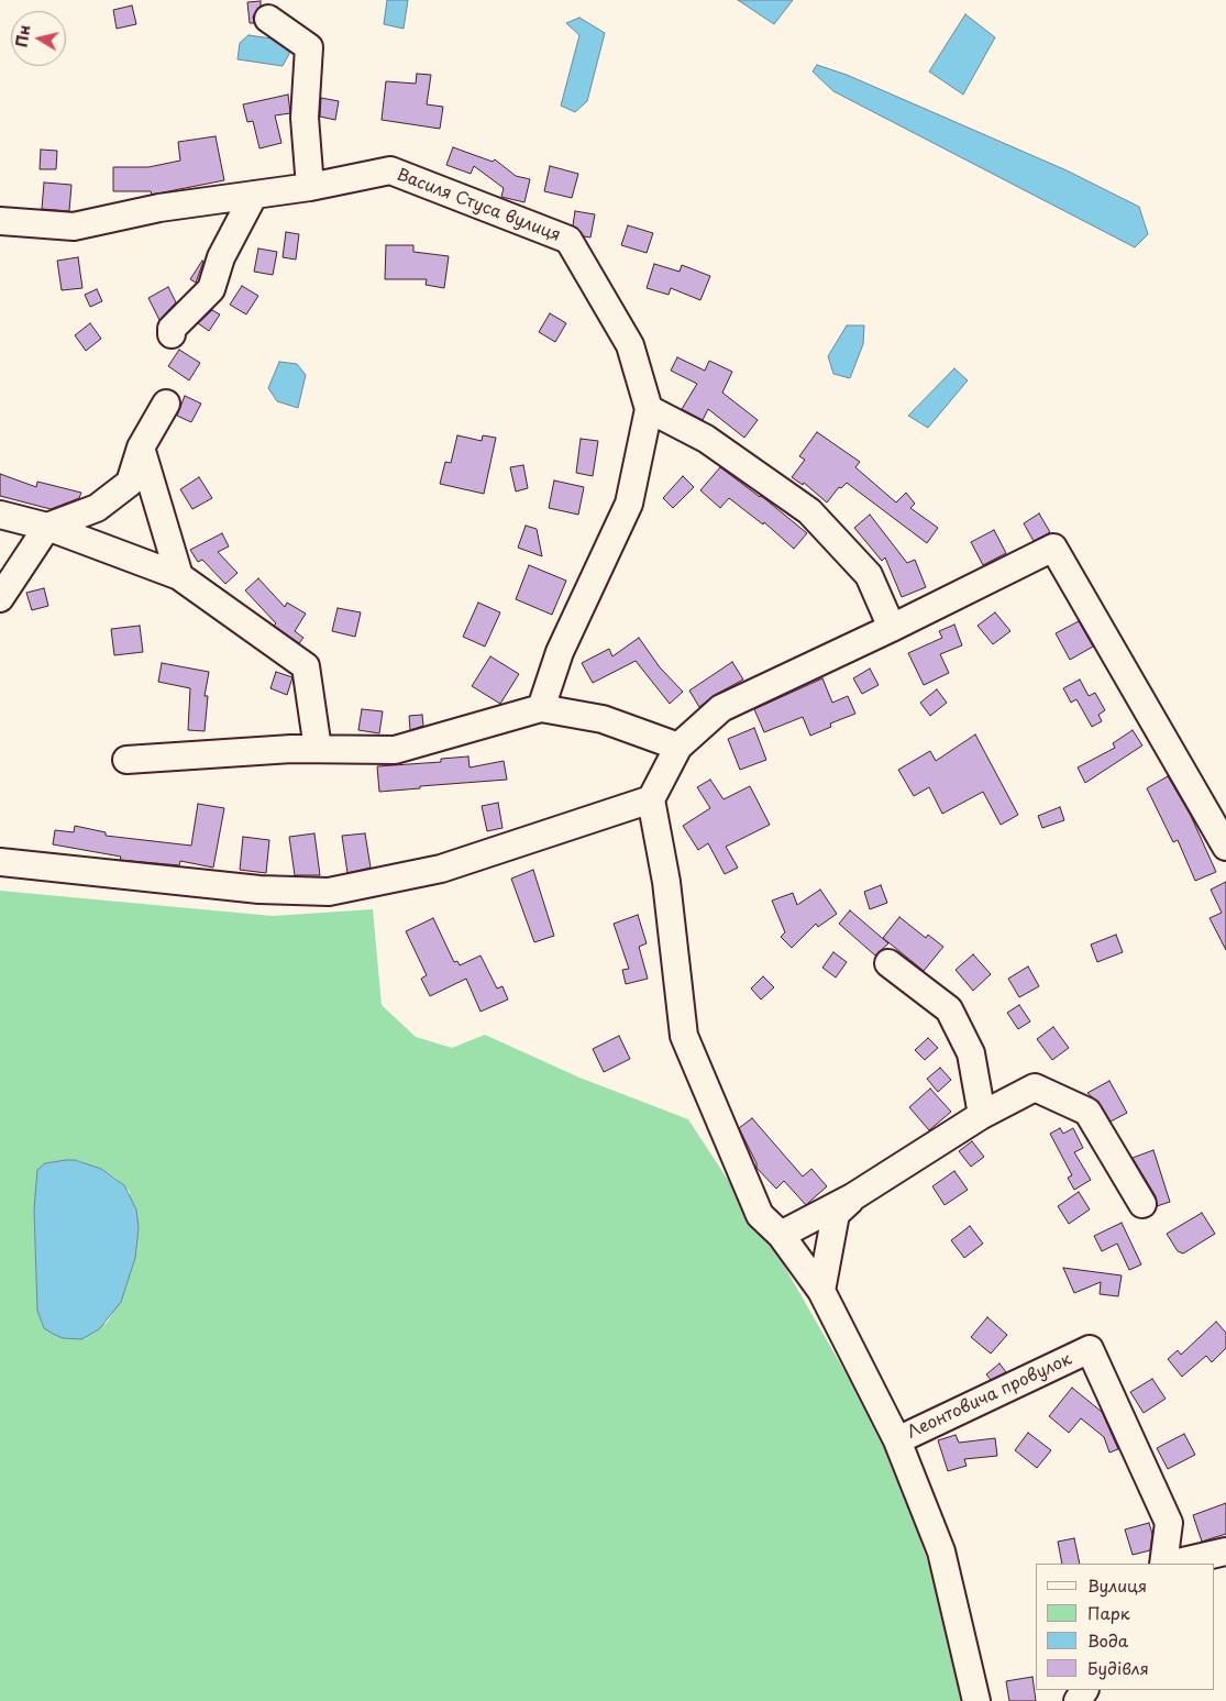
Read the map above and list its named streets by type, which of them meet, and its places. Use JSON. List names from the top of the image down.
{
  "streets": {
    "street": ["Василя Стуса вулиця", "Леонтовича провулок"]
  },
  "legend": [
    "Вулиця",
    "Парк",
    "Вода",
    "Будівля"
  ],
  "north": "left"
}
